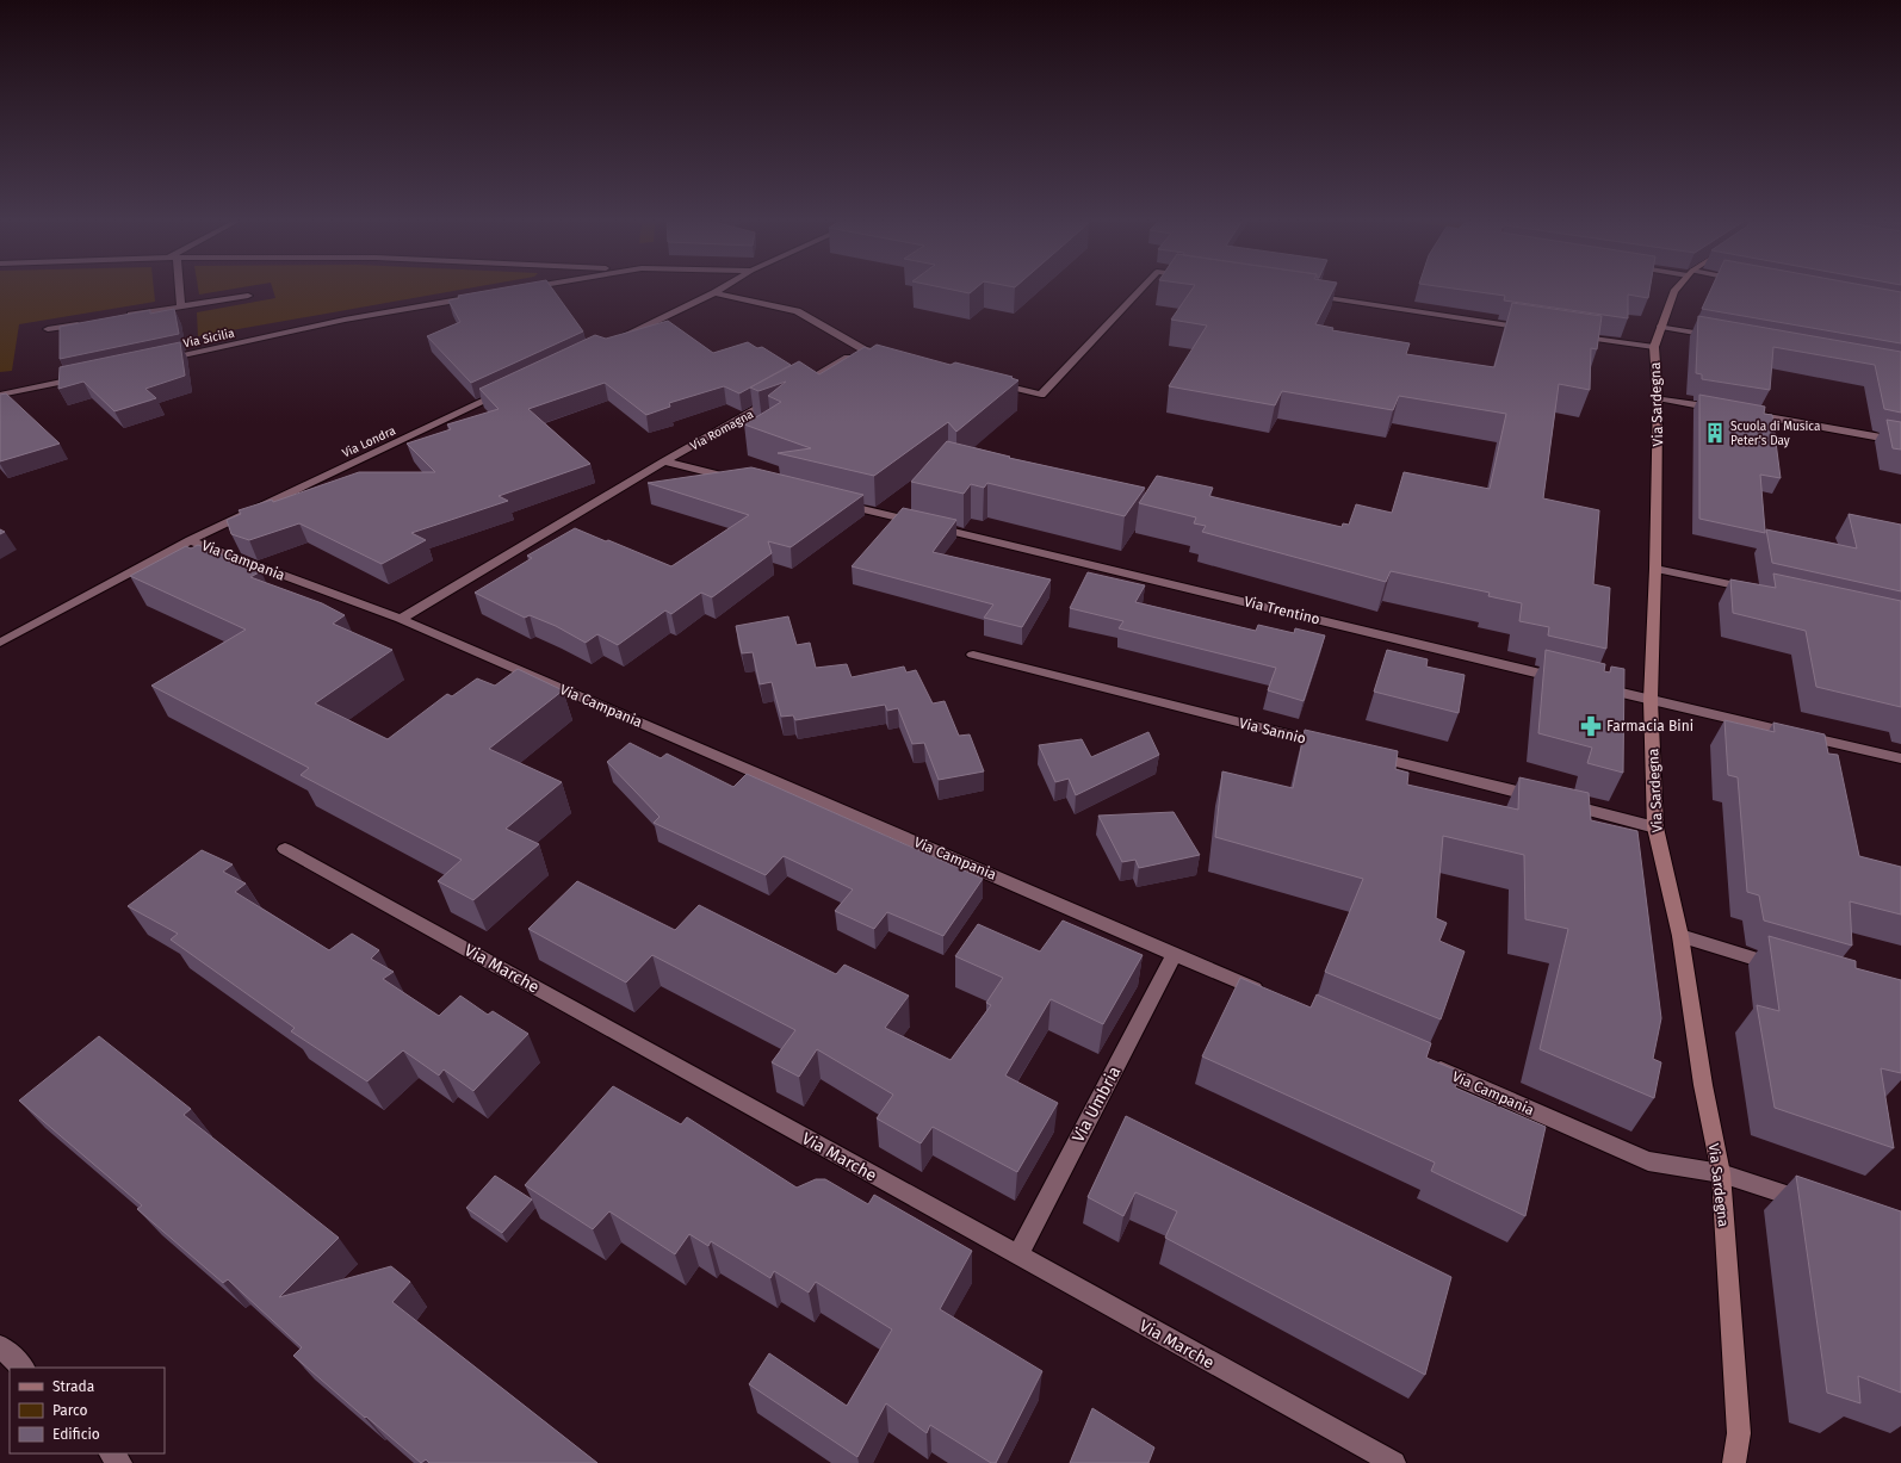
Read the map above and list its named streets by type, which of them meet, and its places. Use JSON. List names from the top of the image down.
{
  "streets": {
    "street": [
      "Via Sicilia",
      "Via Sardegna",
      "Via Romagna",
      "Via Londra",
      "Via Campania",
      "Via Trentino",
      "Via Sannio",
      "Via Marche",
      "Via Umbria"
    ]
  },
  "crossings": [
    ["Via Sardegna", "Via Campania"],
    ["Via Romagna", "Via Campania"],
    ["Via Londra", "Via Campania"],
    ["Via Campania", "Via Umbria"],
    ["Via Marche", "Via Umbria"]
  ],
  "places": {
    "building": ["Scuola di Musica Peter's Day"],
    "pharmacy": ["Farmacia Bini"]
  },
  "legend": ["Strada", "Parco", "Edificio"]
}
